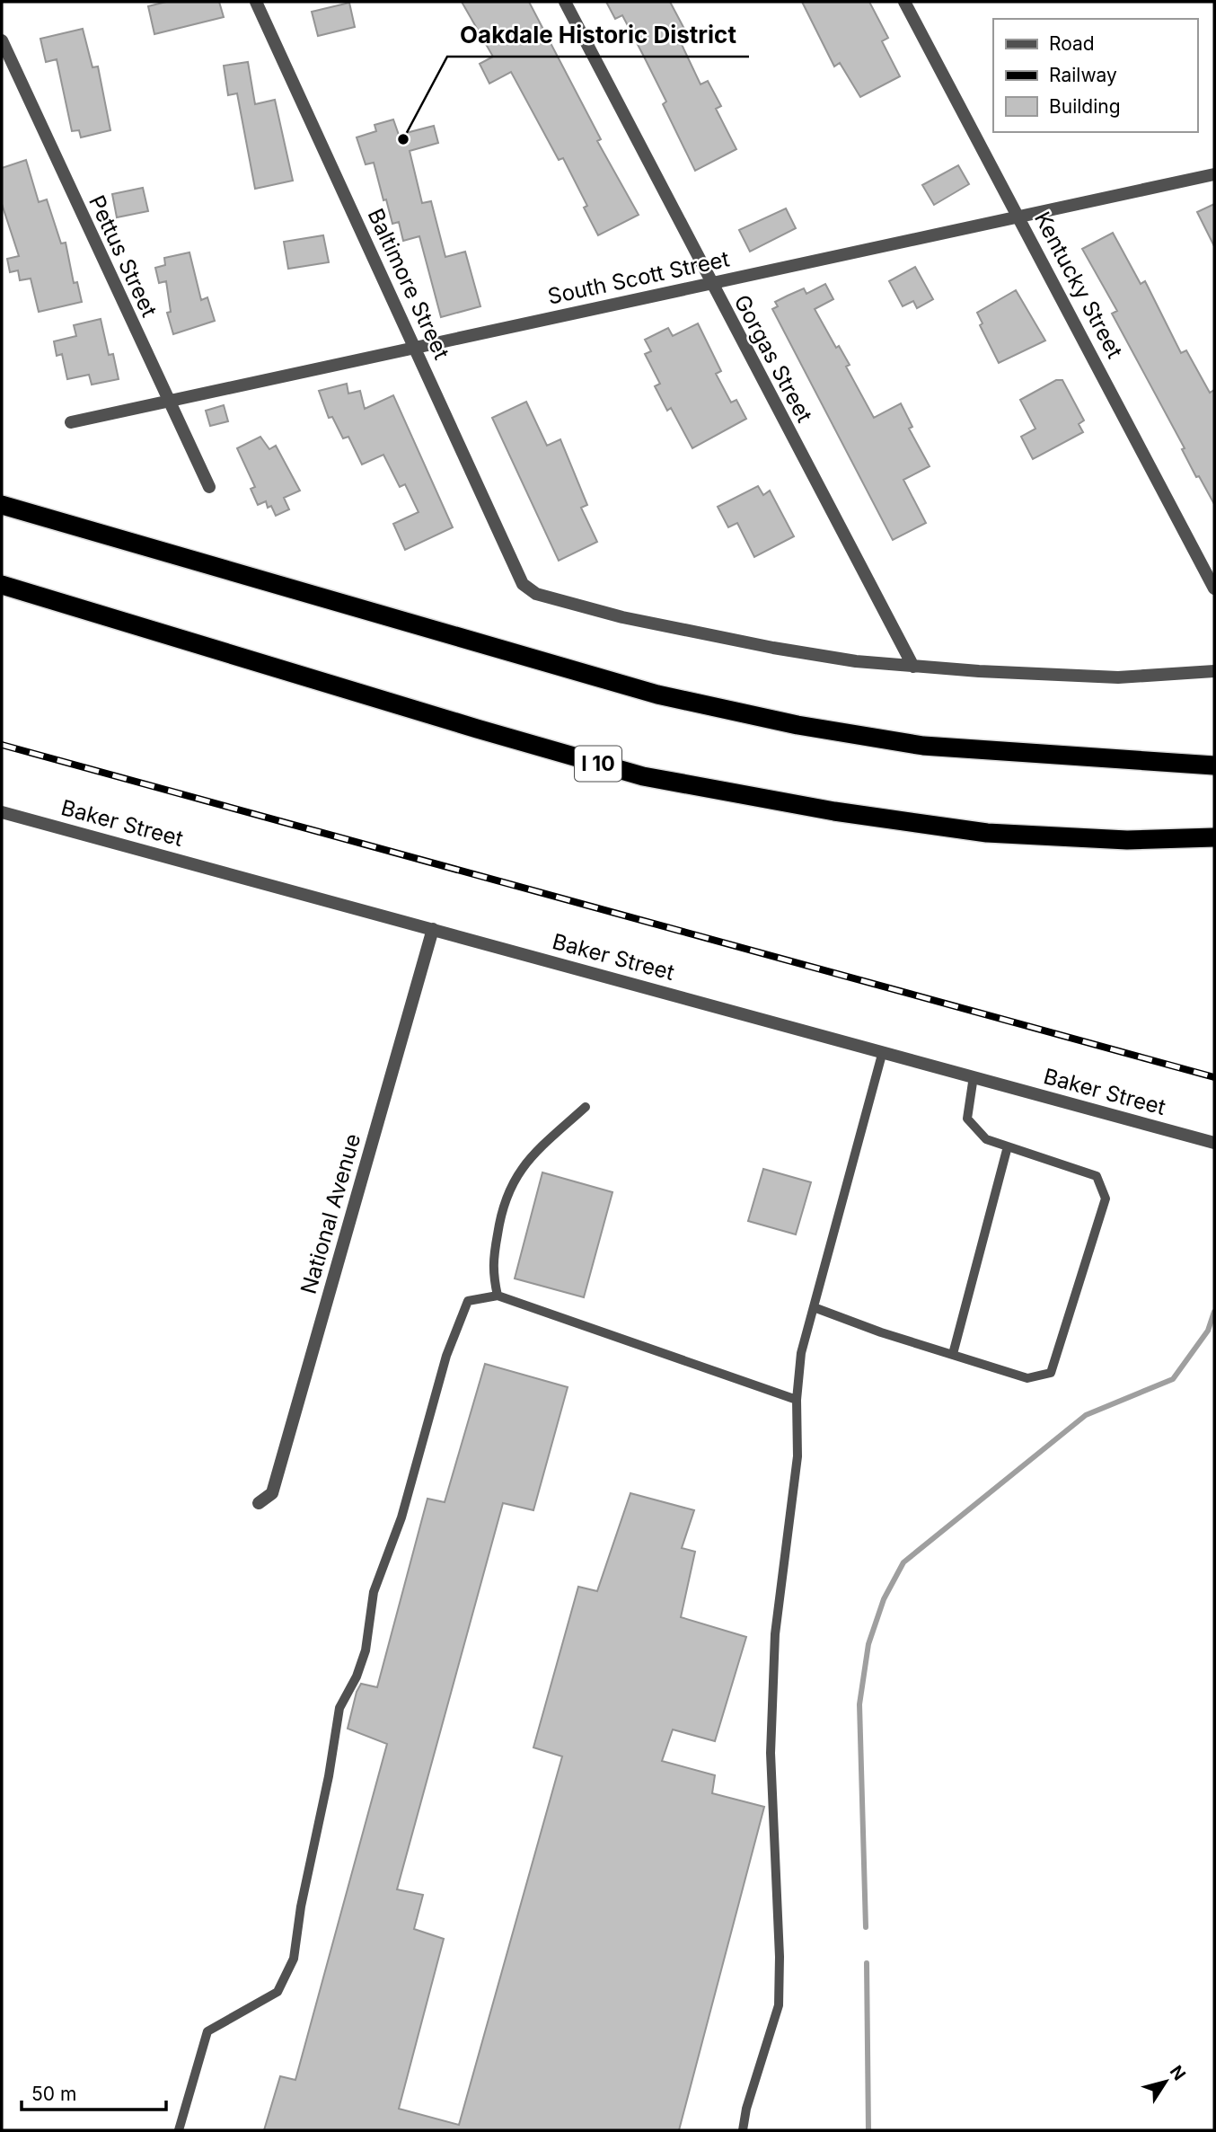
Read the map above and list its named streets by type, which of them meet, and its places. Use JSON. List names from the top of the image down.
{
  "streets": {
    "highway": ["I 10"],
    "street": [
      "Pettus Street",
      "South Scott Street",
      "Baltimore Street",
      "Kentucky Street",
      "Gorgas Street",
      "Baker Street",
      "National Avenue"
    ]
  },
  "crossings": [
    ["Pettus Street", "South Scott Street"],
    ["South Scott Street", "Baltimore Street"],
    ["South Scott Street", "Kentucky Street"],
    ["South Scott Street", "Gorgas Street"],
    ["Baltimore Street", "Gorgas Street"],
    ["Baker Street", "National Avenue"]
  ],
  "places": ["Oakdale Historic District"],
  "legend": ["Road", "Railway", "Building"],
  "scale_bar": "50 m",
  "north": "top right"
}
